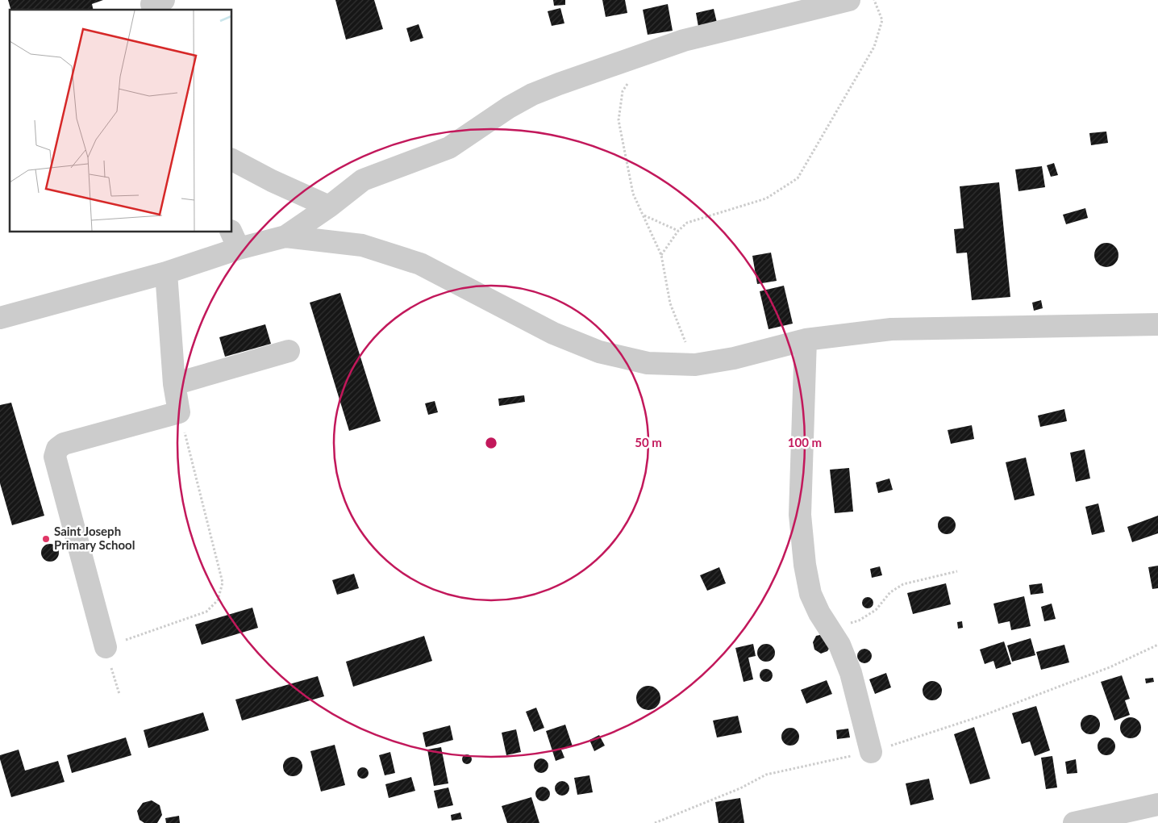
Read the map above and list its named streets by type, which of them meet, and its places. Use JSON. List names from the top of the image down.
{
  "places": ["Saint Joseph Primary School"],
  "rings": ["50 m", "100 m"]
}
